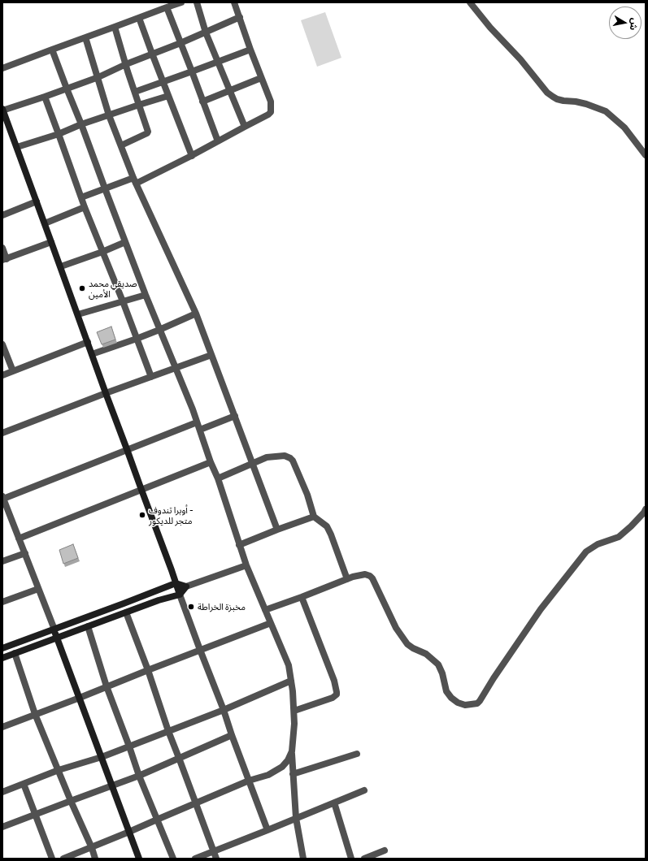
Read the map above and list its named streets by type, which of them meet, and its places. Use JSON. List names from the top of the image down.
{
  "places": ["صديقي محمد الأمين", "أوبرا تندوف - متجر للديكور", "مخبزة الخراطة"],
  "north": "right"
}
